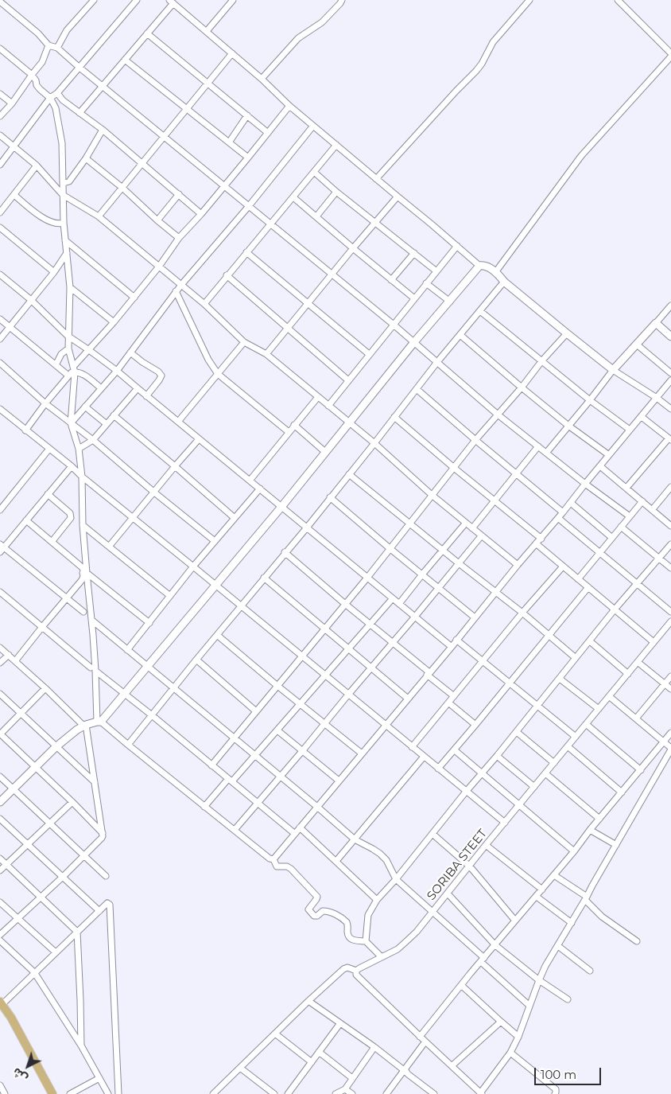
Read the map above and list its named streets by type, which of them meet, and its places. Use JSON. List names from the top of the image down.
{
  "streets": {
    "street": ["SORIBA STEET"]
  },
  "scale_bar": "100 m",
  "north": "bottom left"
}
